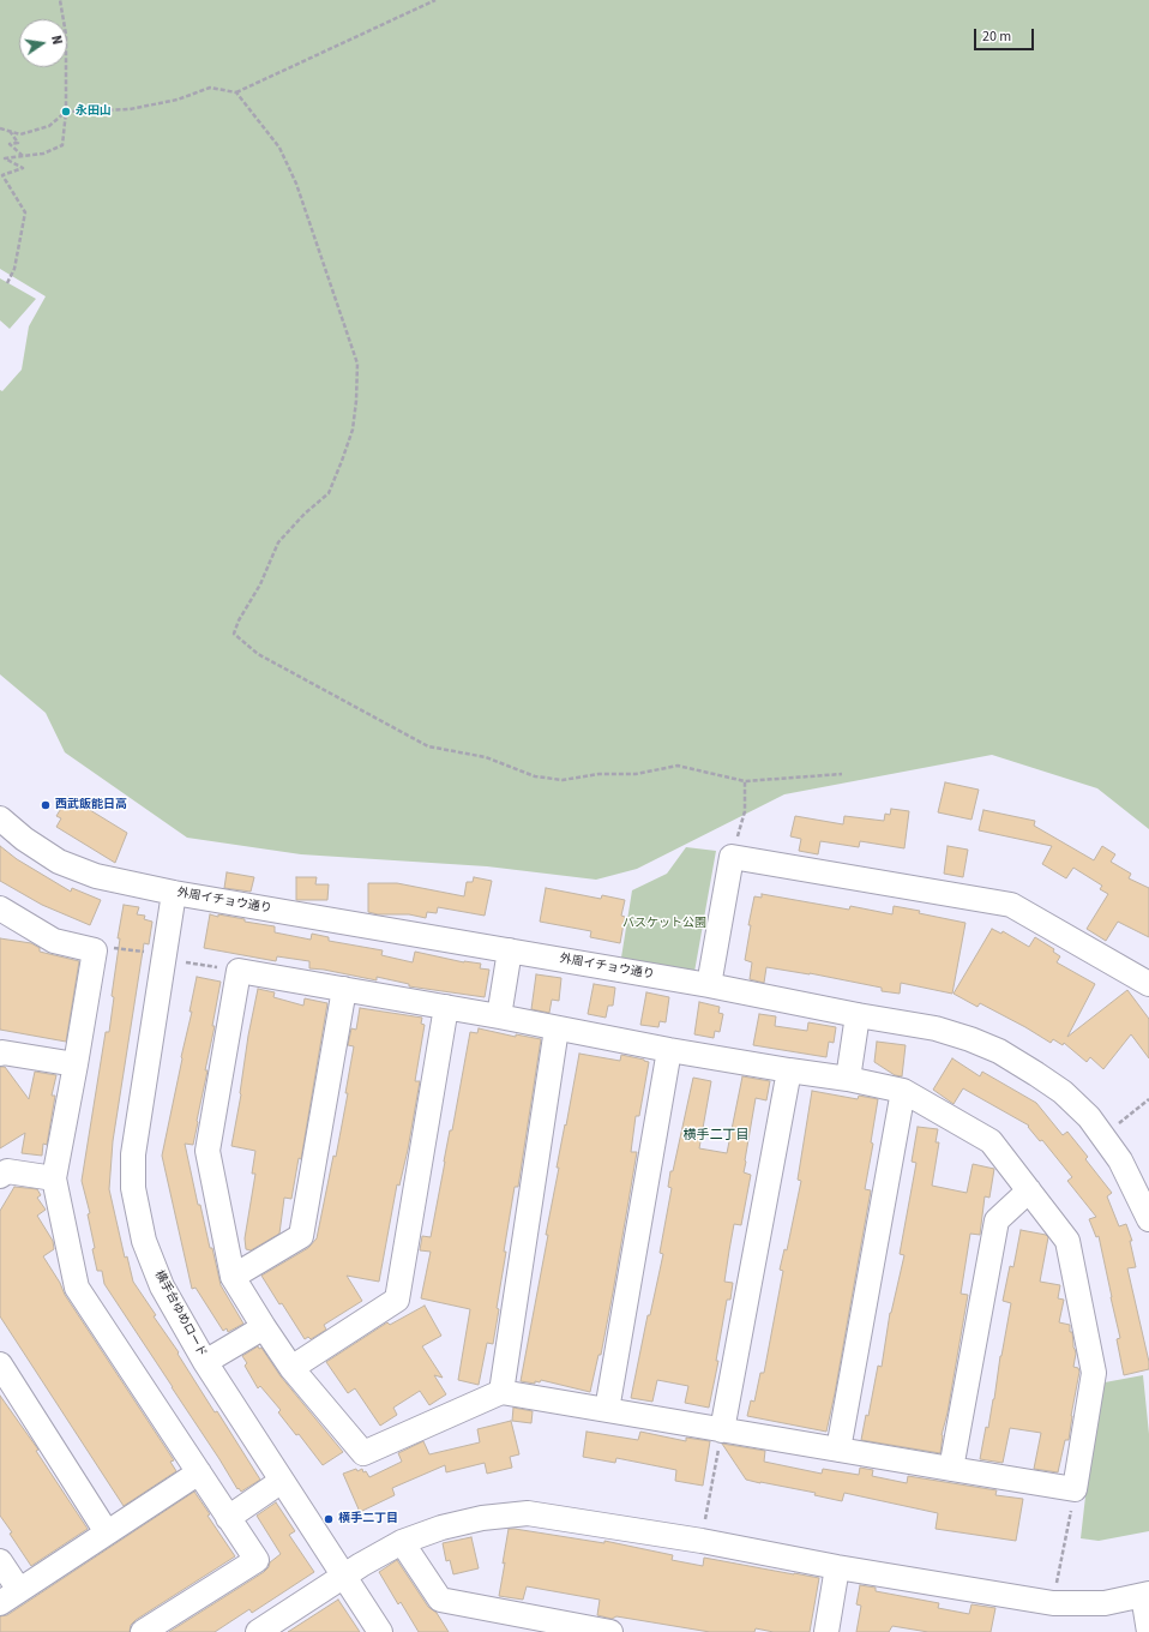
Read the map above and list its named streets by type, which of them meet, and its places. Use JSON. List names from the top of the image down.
{
  "streets": {
    "street": ["外周イチョウ通り", "横手台ゆめロード"]
  },
  "crossings": [
    ["外周イチョウ通り", "横手台ゆめロード"]
  ],
  "districts": ["横手二丁目"],
  "parks": ["バスケット公園"],
  "places": ["永田山", "西武飯能日高", "横手二丁目"],
  "scale_bar": "20 m",
  "north": "right"
}
